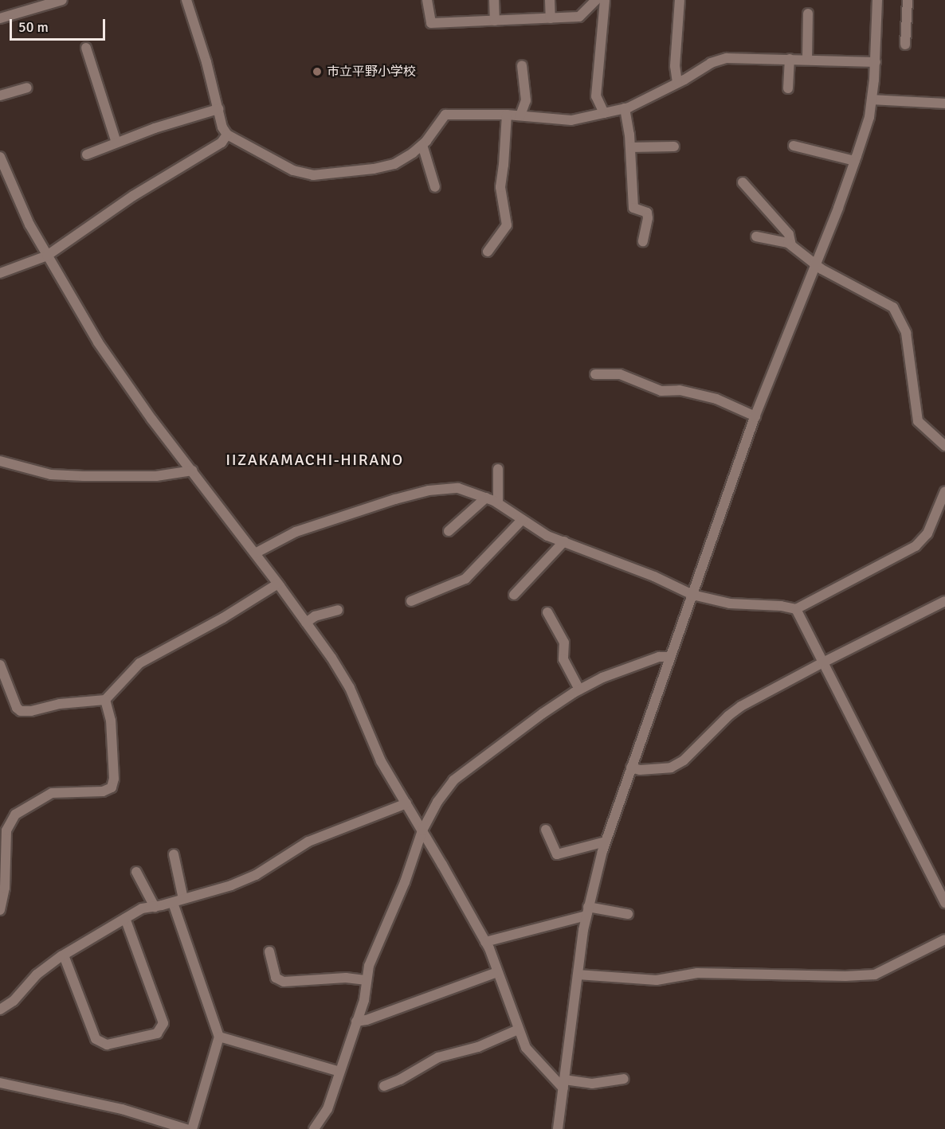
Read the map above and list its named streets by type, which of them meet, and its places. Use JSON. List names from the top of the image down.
{
  "districts": ["IIZAKAMACHI-HIRANO"],
  "places": ["市立平野小学校"],
  "scale_bar": "50 m"
}
